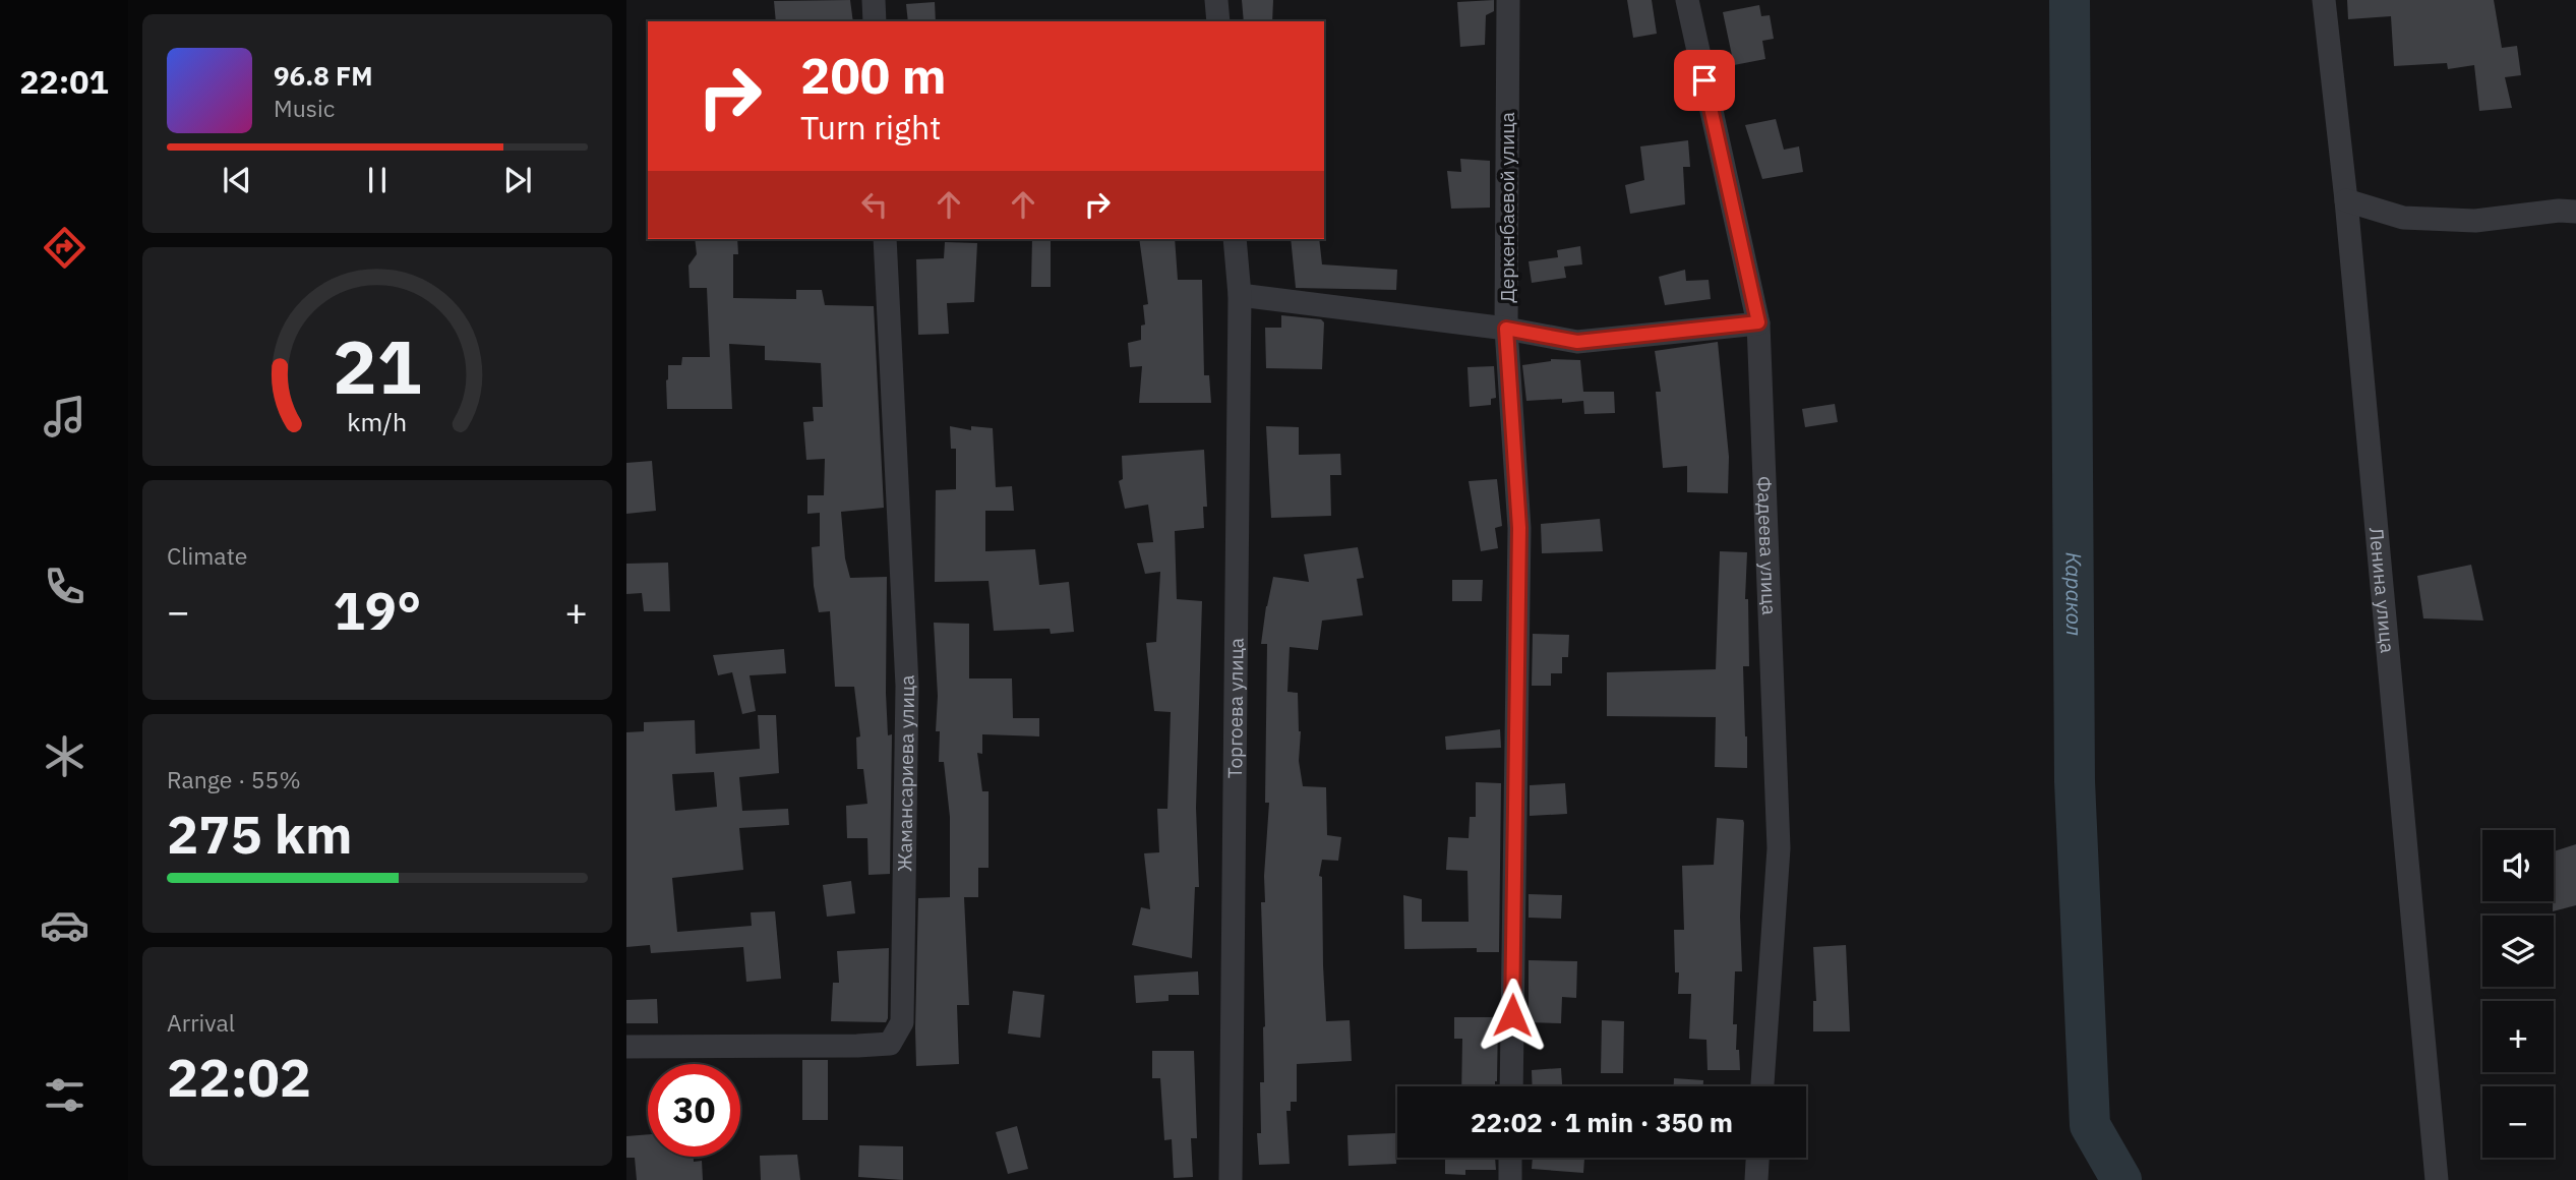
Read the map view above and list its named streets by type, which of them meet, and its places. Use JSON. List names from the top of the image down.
{
  "streets": {
    "street": [
      "Деркенбаевой улица",
      "Фадеева улица",
      "Ленина улица",
      "Торгоева улица",
      "Жамансариева улица"
    ]
  },
  "water": ["Каракол"],
  "page": {
    "tabs": "22:01",
    "turn": ["200 m", "Turn right"],
    "song": ["96.8 FM", "Music"],
    "tile": [
      "Climate",
      ["Range · 55%", "275 km"],
      ["Arrival", "22:02"]
    ],
    "heat": ["−", "19°", "+"],
    "map_buttons": ["+", "−"],
    "limit": "30",
    "trip": "22:02 · 1 min · 350 m",
    "gauge": ["21", "km/h"]
  }
}
